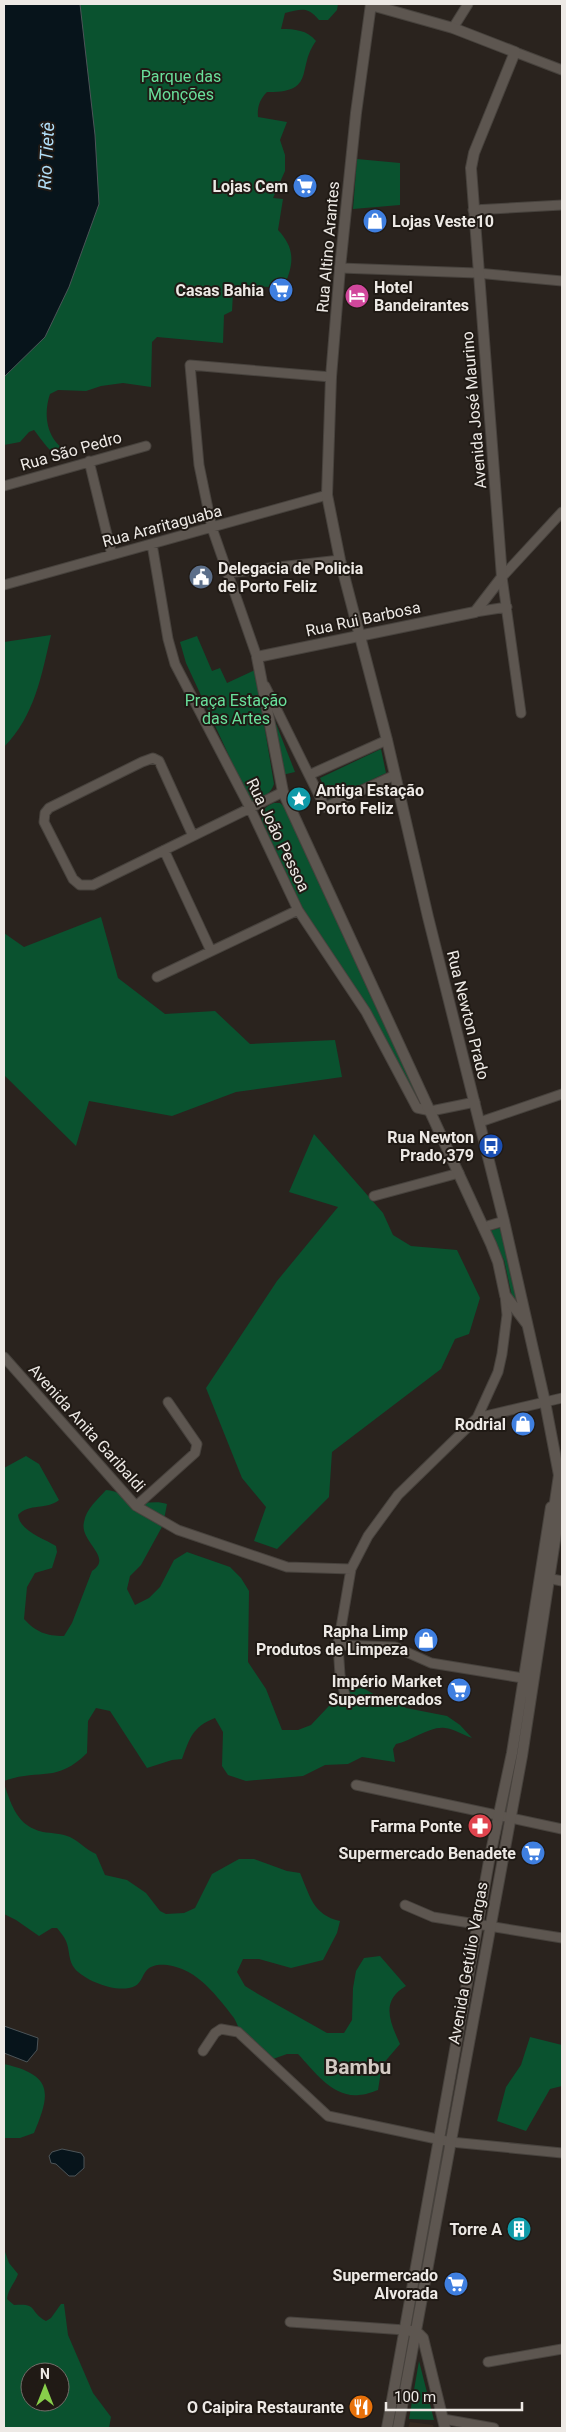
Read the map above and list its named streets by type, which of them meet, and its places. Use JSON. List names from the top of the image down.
{
  "streets": {
    "street": [
      "Rua Altino Arantes",
      "Avenida José Maurino",
      "Rua São Pedro",
      "Rua Araritaguaba",
      "Rua Rui Barbosa",
      "Rua João Pessoa",
      "Rua Newton Prado",
      "Avenida Anita Garibaldi",
      "Avenida Getúlio Vargas"
    ]
  },
  "crossings": [
    ["Rua Altino Arantes", "Rua Araritaguaba"],
    ["Rua Altino Arantes", "Rua Newton Prado"],
    ["Avenida José Maurino", "Rua Rui Barbosa"],
    ["Rua Araritaguaba", "Rua João Pessoa"],
    ["Rua Rui Barbosa", "Rua Newton Prado"],
    ["Rua Newton Prado", "Avenida Getúlio Vargas"]
  ],
  "districts": ["Bambu"],
  "water": ["Rio Tietê"],
  "parks": ["Parque das Monções", "Praça Estação das Artes"],
  "places": {
    "supermarket": [
      "Lojas Cem",
      "Casas Bahia",
      "Império Market Supermercados",
      "Supermercado Benadete",
      "Supermercado Alvorada"
    ],
    "shop": ["Lojas Veste10", "Rodrial", "Rapha Limp Produtos de Limpeza"],
    "hotel": ["Hotel Bandeirantes"],
    "public building": ["Delegacia de Policia de Porto Feliz"],
    "place": ["Antiga Estação Porto Feliz"],
    "bus stop": ["Rua Newton Prado,379"],
    "pharmacy": ["Farma Ponte"],
    "building": ["Torre A"],
    "restaurant": ["O Caipira Restaurante"]
  },
  "scale_bar": "100 m",
  "north": "top"
}
